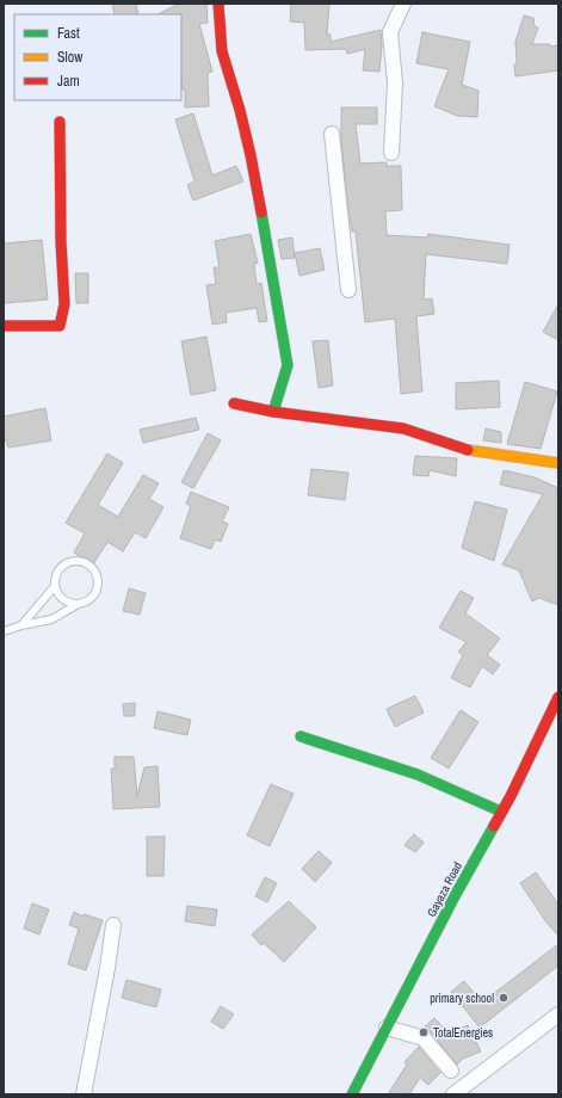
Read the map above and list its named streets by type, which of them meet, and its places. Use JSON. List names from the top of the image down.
{
  "streets": {
    "street": ["Gayaza Road"]
  },
  "places": ["primary school", "TotalEnergies"],
  "legend": ["Fast", "Slow", "Jam"]
}
